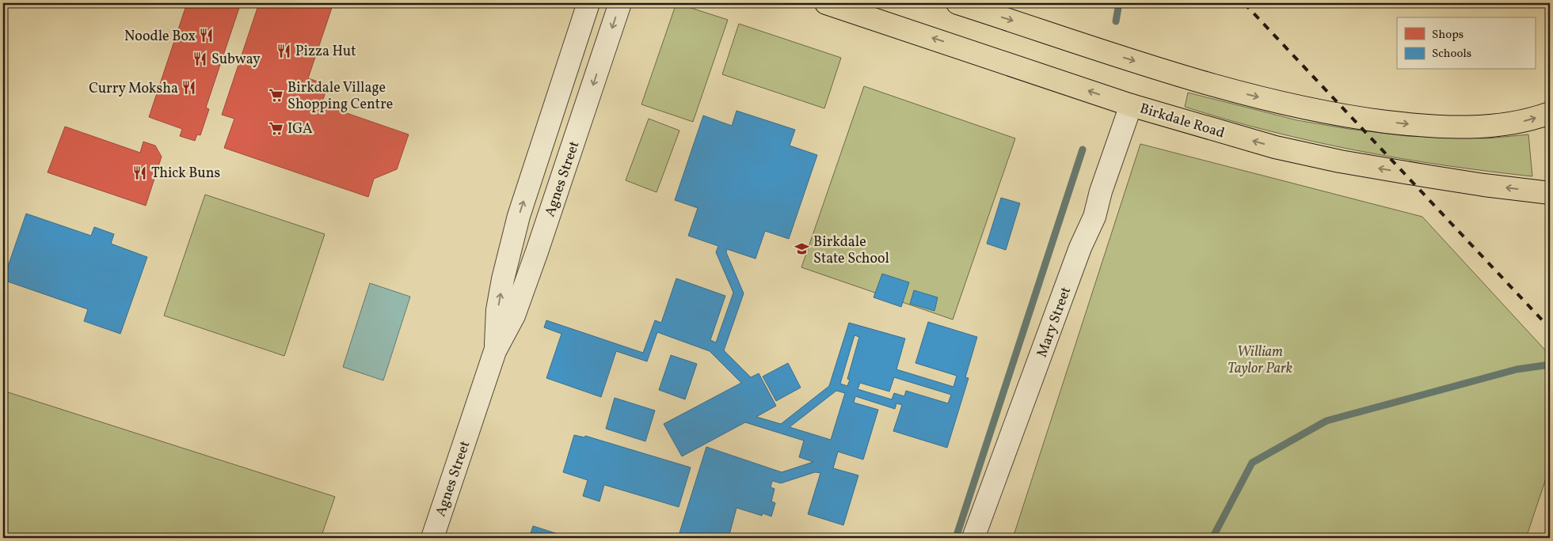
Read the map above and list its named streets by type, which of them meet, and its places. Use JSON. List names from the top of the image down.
{
  "streets": {
    "main road": ["Birkdale Road"],
    "street": ["Agnes Street", "Mary Street"]
  },
  "crossings": [
    ["Birkdale Road", "Mary Street"]
  ],
  "parks": ["William Taylor Park"],
  "places": {
    "restaurant": [
      "Noodle Box",
      "Pizza Hut",
      "Subway",
      "Curry Moksha",
      "Thick Buns"
    ],
    "supermarket": ["Birkdale Village Shopping Centre", "IGA"],
    "school or university": ["Birkdale State School"]
  },
  "legend": ["Shops", "Schools"]
}
